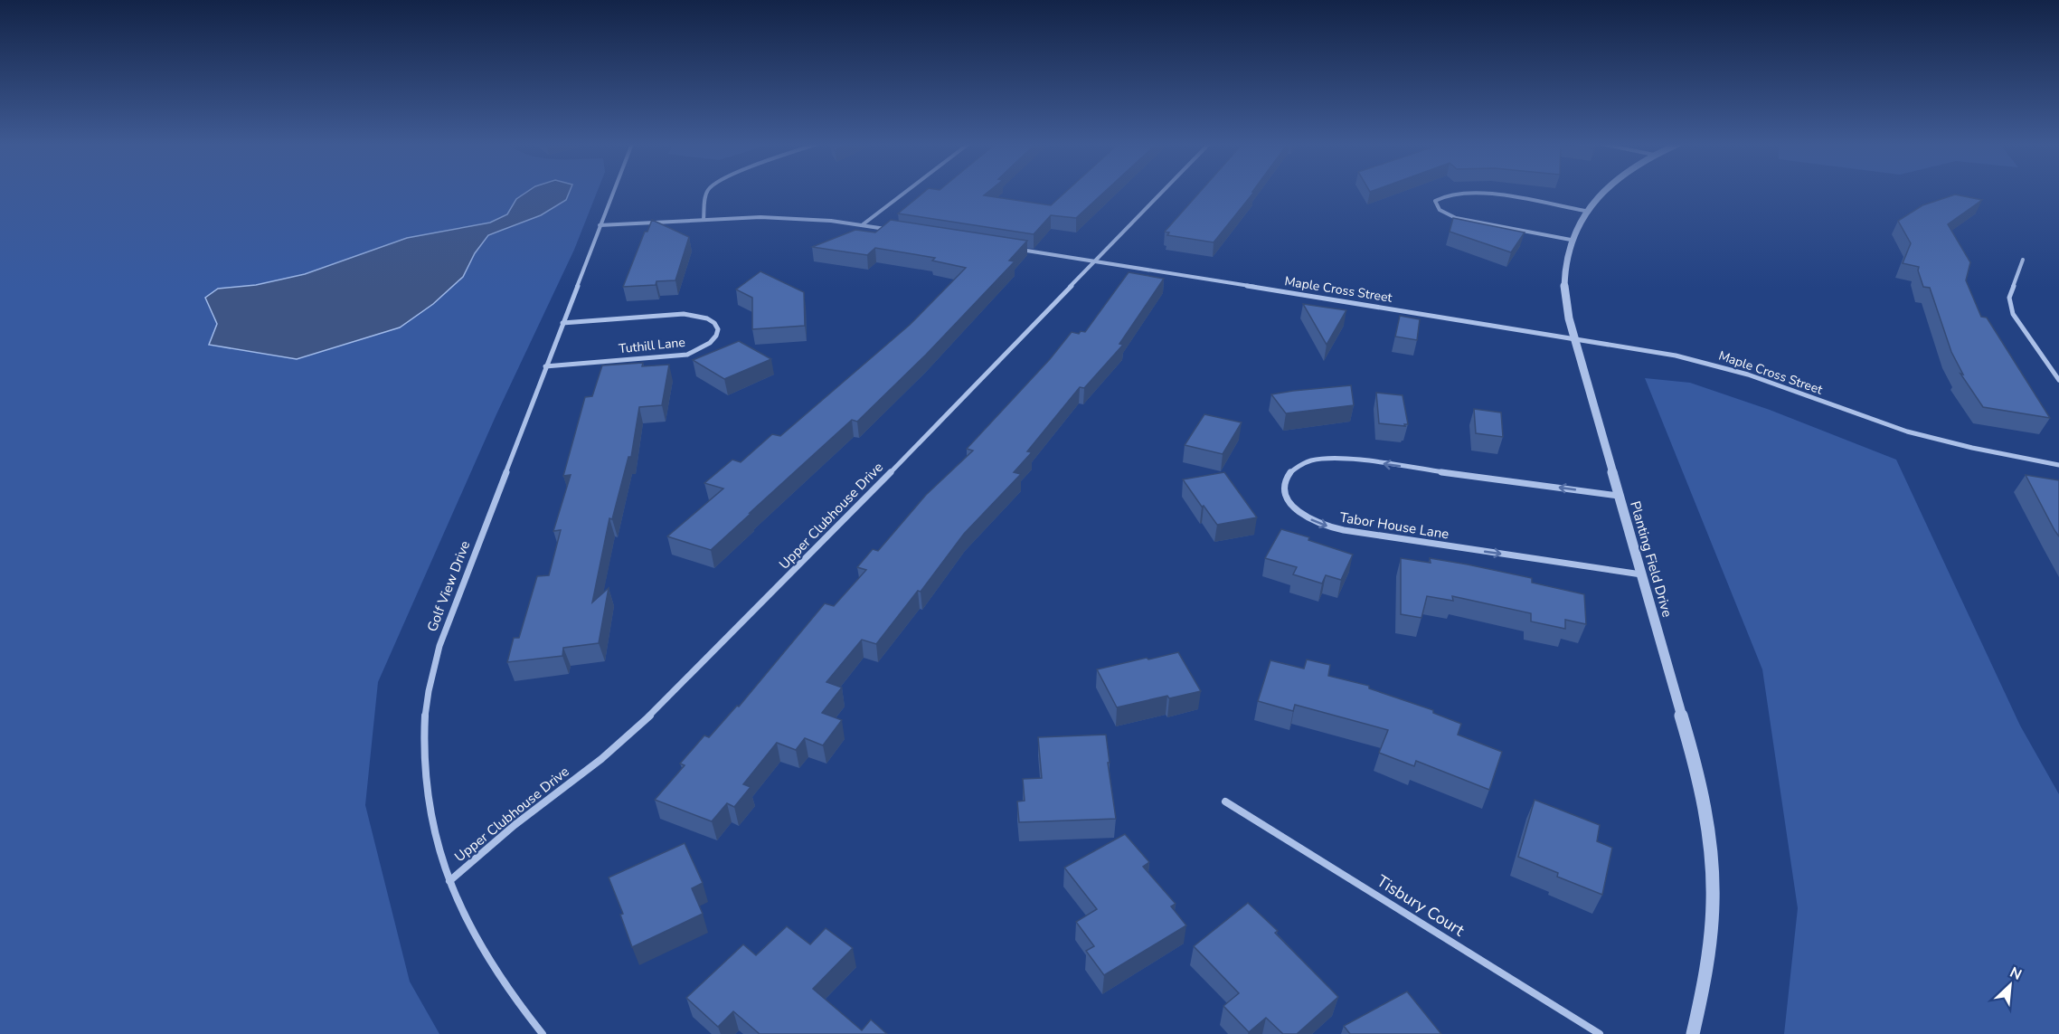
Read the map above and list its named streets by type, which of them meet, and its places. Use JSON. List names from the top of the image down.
{
  "streets": {
    "street": [
      "Maple Cross Street",
      "Tuthill Lane",
      "Upper Clubhouse Drive",
      "Tabor House Lane",
      "Planting Field Drive",
      "Golf View Drive",
      "Tisbury Court"
    ]
  },
  "crossings": [
    ["Maple Cross Street", "Upper Clubhouse Drive"],
    ["Maple Cross Street", "Planting Field Drive"],
    ["Tuthill Lane", "Golf View Drive"],
    ["Upper Clubhouse Drive", "Golf View Drive"],
    ["Tabor House Lane", "Planting Field Drive"]
  ],
  "north": "top right"
}
